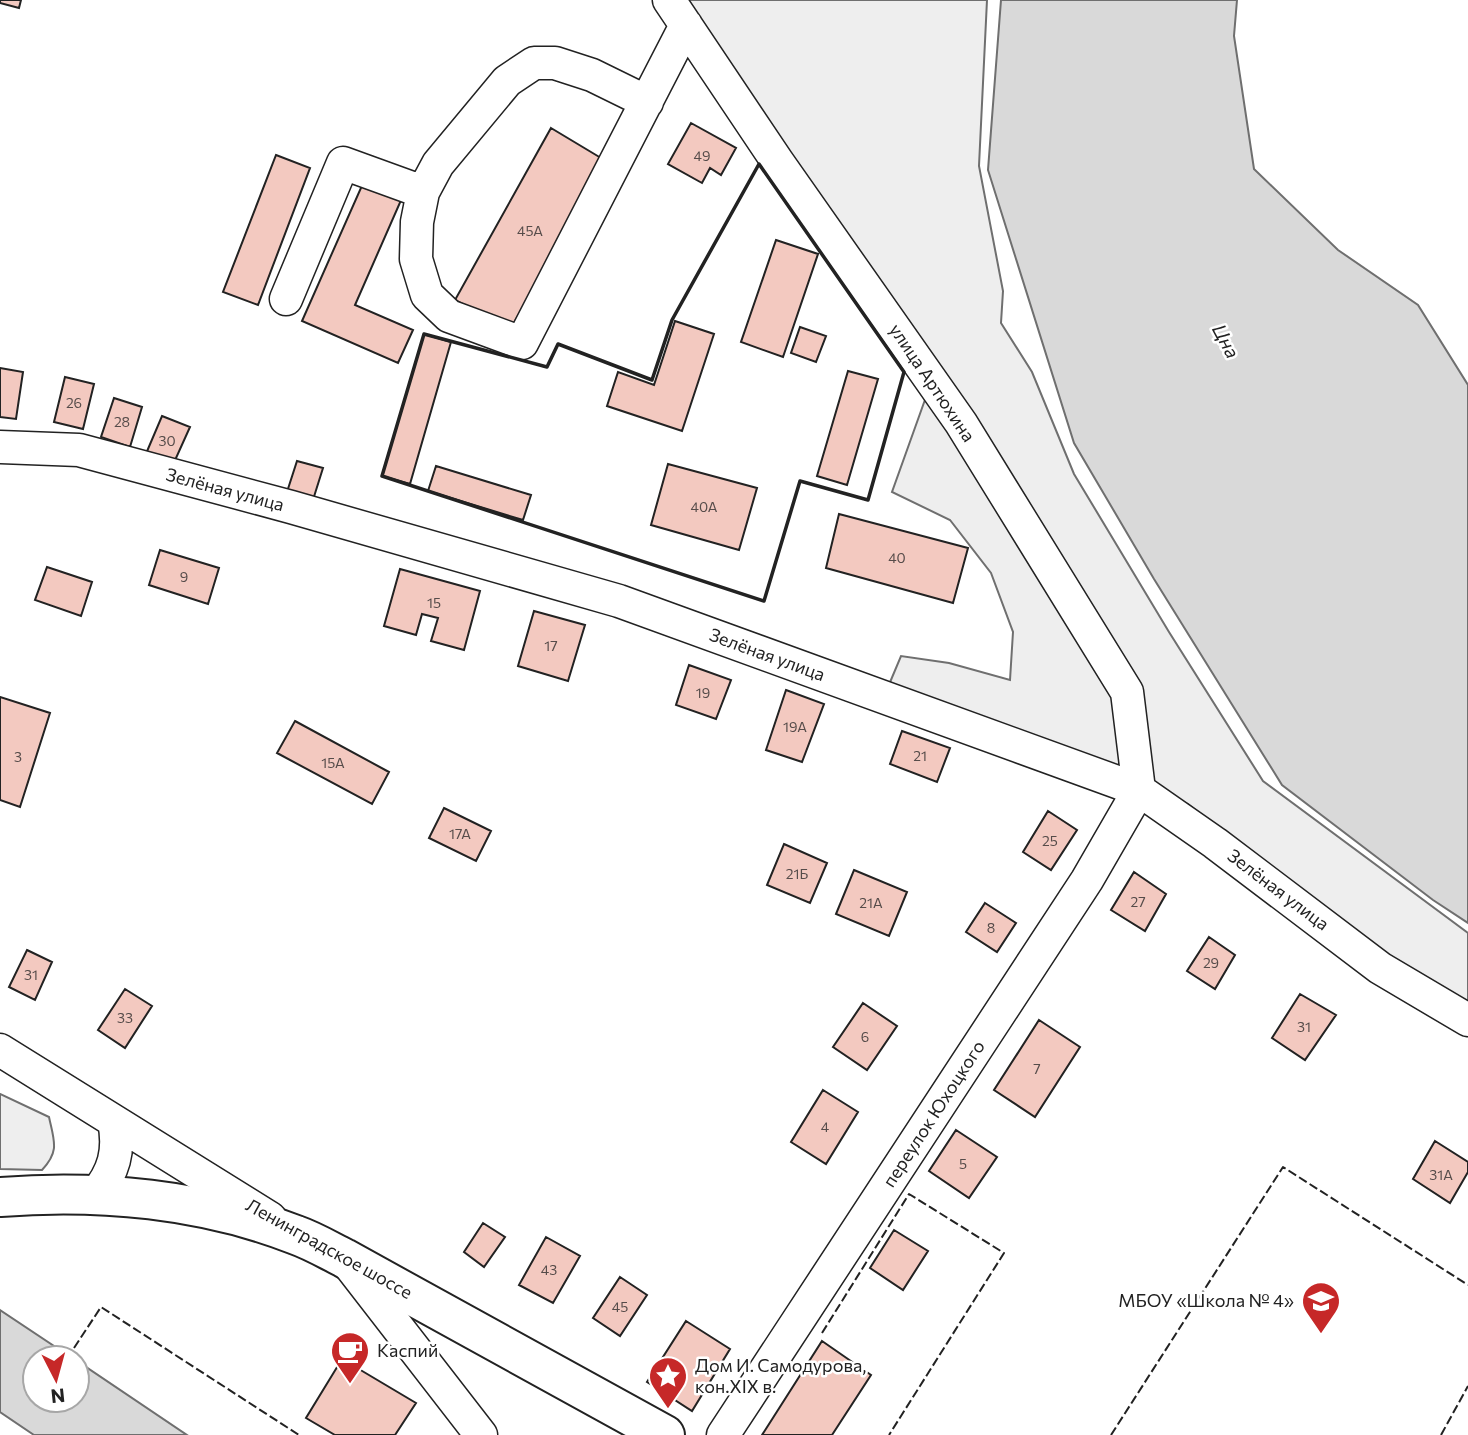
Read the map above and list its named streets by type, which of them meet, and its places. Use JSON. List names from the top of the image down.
{
  "streets": {
    "highway": ["Ленинградское шоссе"],
    "street": ["улица Артюхина", "Зелёная улица", "переулок Юхоцкого"]
  },
  "crossings": [
    ["улица Артюхина", "Зелёная улица"],
    ["улица Артюхина", "переулок Юхоцкого"],
    ["Зелёная улица", "переулок Юхоцкого"]
  ],
  "water": ["Цна"],
  "places": {
    "school or university": ["МБОУ «Школа № 4»"],
    "cafe": ["Каспий"],
    "place": ["Дом И. Самодурова, кон.XIX в."]
  },
  "house_numbers": [
    "49",
    "45А",
    "26",
    "28",
    "30",
    "40А",
    "40",
    "9",
    "15",
    "17",
    "19",
    "19А",
    "21",
    "3",
    "15А",
    "17А",
    "25",
    "21Б",
    "27",
    "21А",
    "8",
    "29",
    "31",
    "33",
    "31",
    "6",
    "7",
    "4",
    "5",
    "31А",
    "43",
    "45"
  ],
  "north": "bottom"
}
